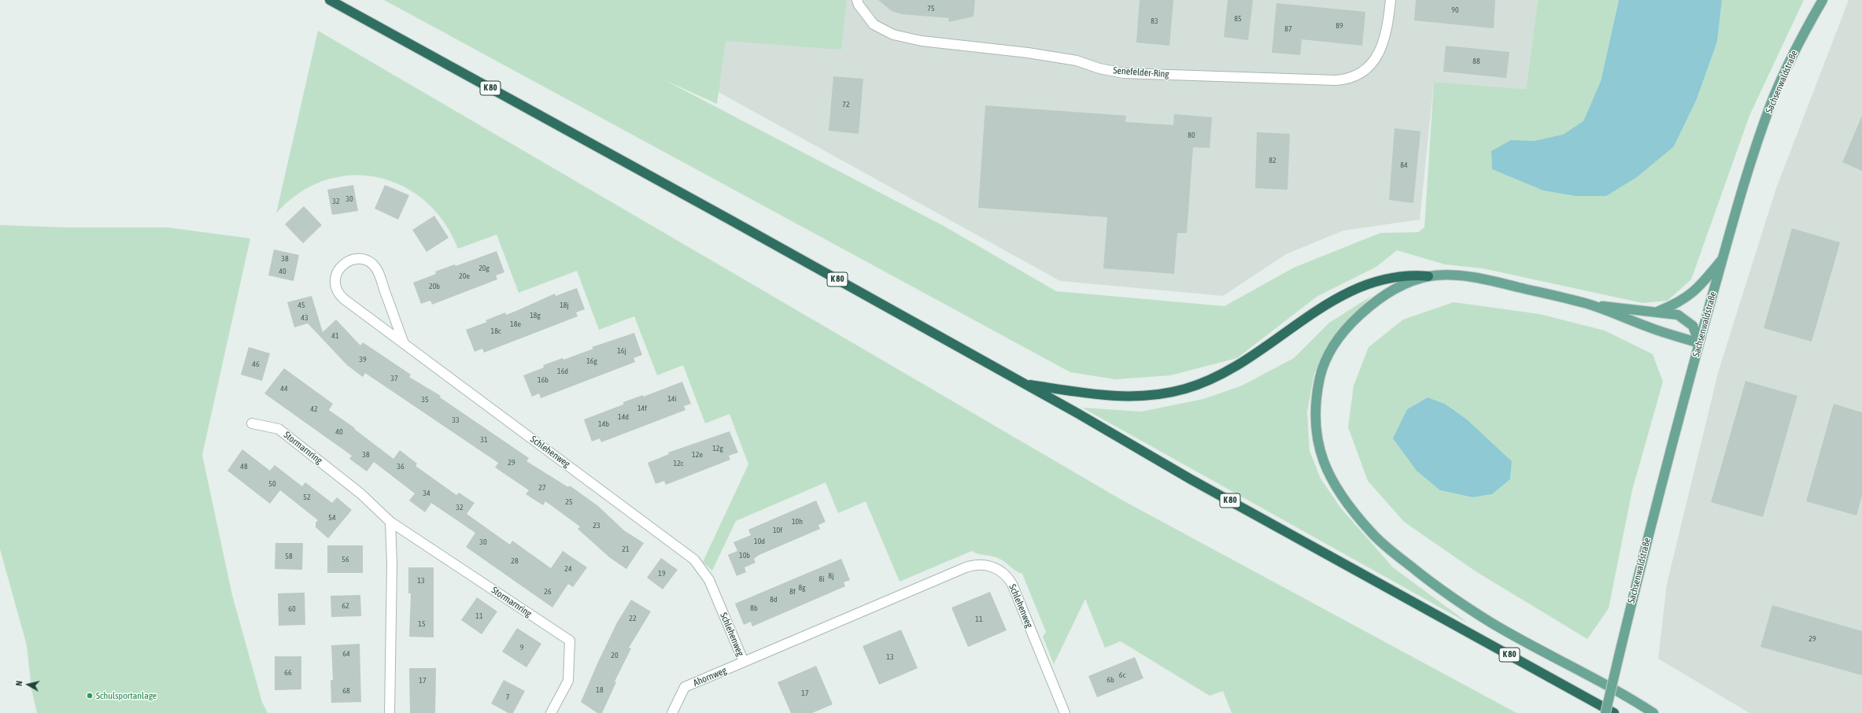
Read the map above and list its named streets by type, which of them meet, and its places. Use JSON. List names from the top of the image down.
{
  "streets": {
    "highway": ["K 80"],
    "main road": ["Sachsenwaldstraße"],
    "street": [
      "Senefelder-Ring",
      "Stormarnring",
      "Schlehenweg",
      "Ahornweg"
    ]
  },
  "crossings": [
    ["Schlehenweg", "Ahornweg"]
  ],
  "places": ["Schulsportanlage"],
  "house_numbers": [
    "75",
    "90",
    "85",
    "83",
    "89",
    "87",
    "88",
    "72",
    "80",
    "82",
    "84",
    "30",
    "32",
    "38",
    "20g",
    "40",
    "20e",
    "20b",
    "45",
    "18j",
    "18g",
    "43",
    "18e",
    "18c",
    "41",
    "16j",
    "39",
    "16g",
    "46",
    "16d",
    "37",
    "16b",
    "44",
    "14i",
    "35",
    "14f",
    "42",
    "14d",
    "33",
    "14b",
    "40",
    "31",
    "12g",
    "38",
    "12e",
    "29",
    "12c",
    "48",
    "36",
    "50",
    "27",
    "34",
    "52",
    "25",
    "32",
    "54",
    "10h",
    "23",
    "10f",
    "10d",
    "30",
    "21",
    "10b",
    "58",
    "56",
    "28",
    "24",
    "19",
    "8j",
    "8i",
    "13",
    "8g",
    "26",
    "8f",
    "8d",
    "62",
    "8b",
    "60",
    "11",
    "22",
    "11",
    "15",
    "29",
    "9",
    "64",
    "20",
    "13",
    "66",
    "6c",
    "6b",
    "17",
    "18",
    "68",
    "17",
    "7"
  ],
  "north": "left"
}
